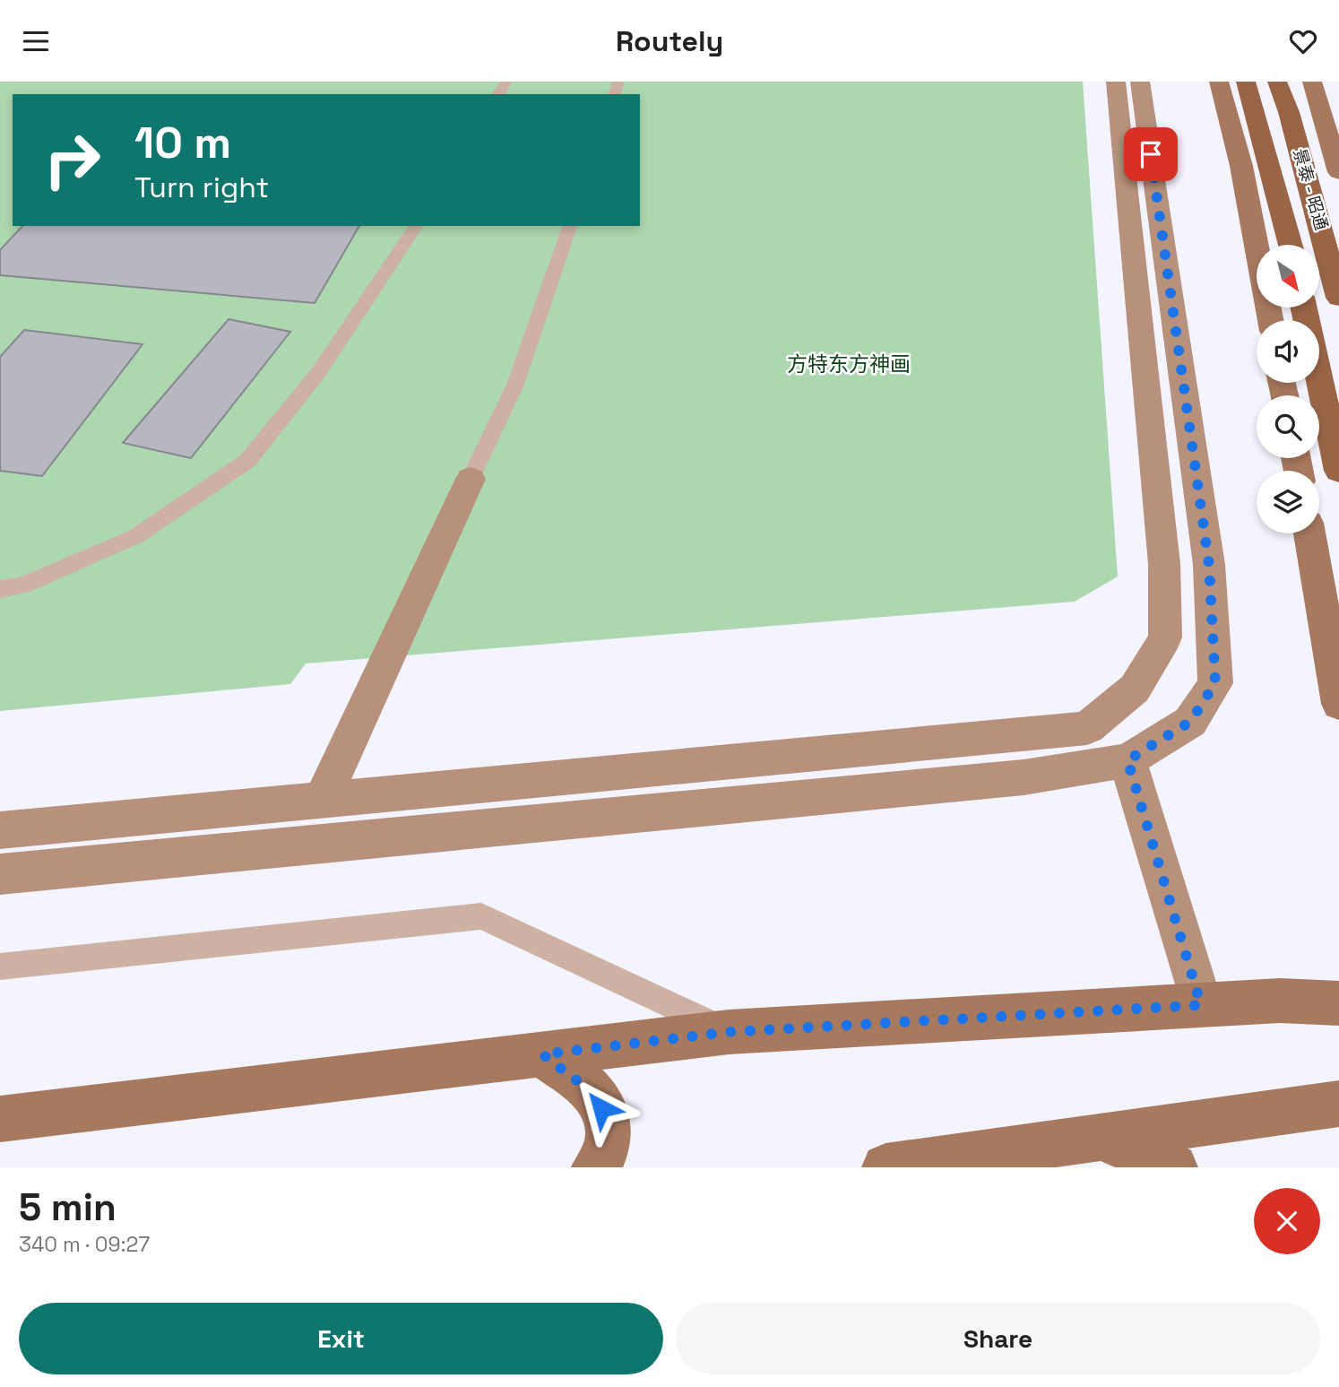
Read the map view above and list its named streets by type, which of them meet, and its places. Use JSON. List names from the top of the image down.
{
  "streets": {
    "highway": ["景泰 - 昭通"]
  },
  "parks": ["方特东方神画"],
  "north": "bottom right",
  "page": {
    "header": "Routely",
    "turn": ["10 m", "Turn right"],
    "heading": ["5 min", "340 m · 09:27"],
    "buttons": ["Exit", "Share"]
  }
}
